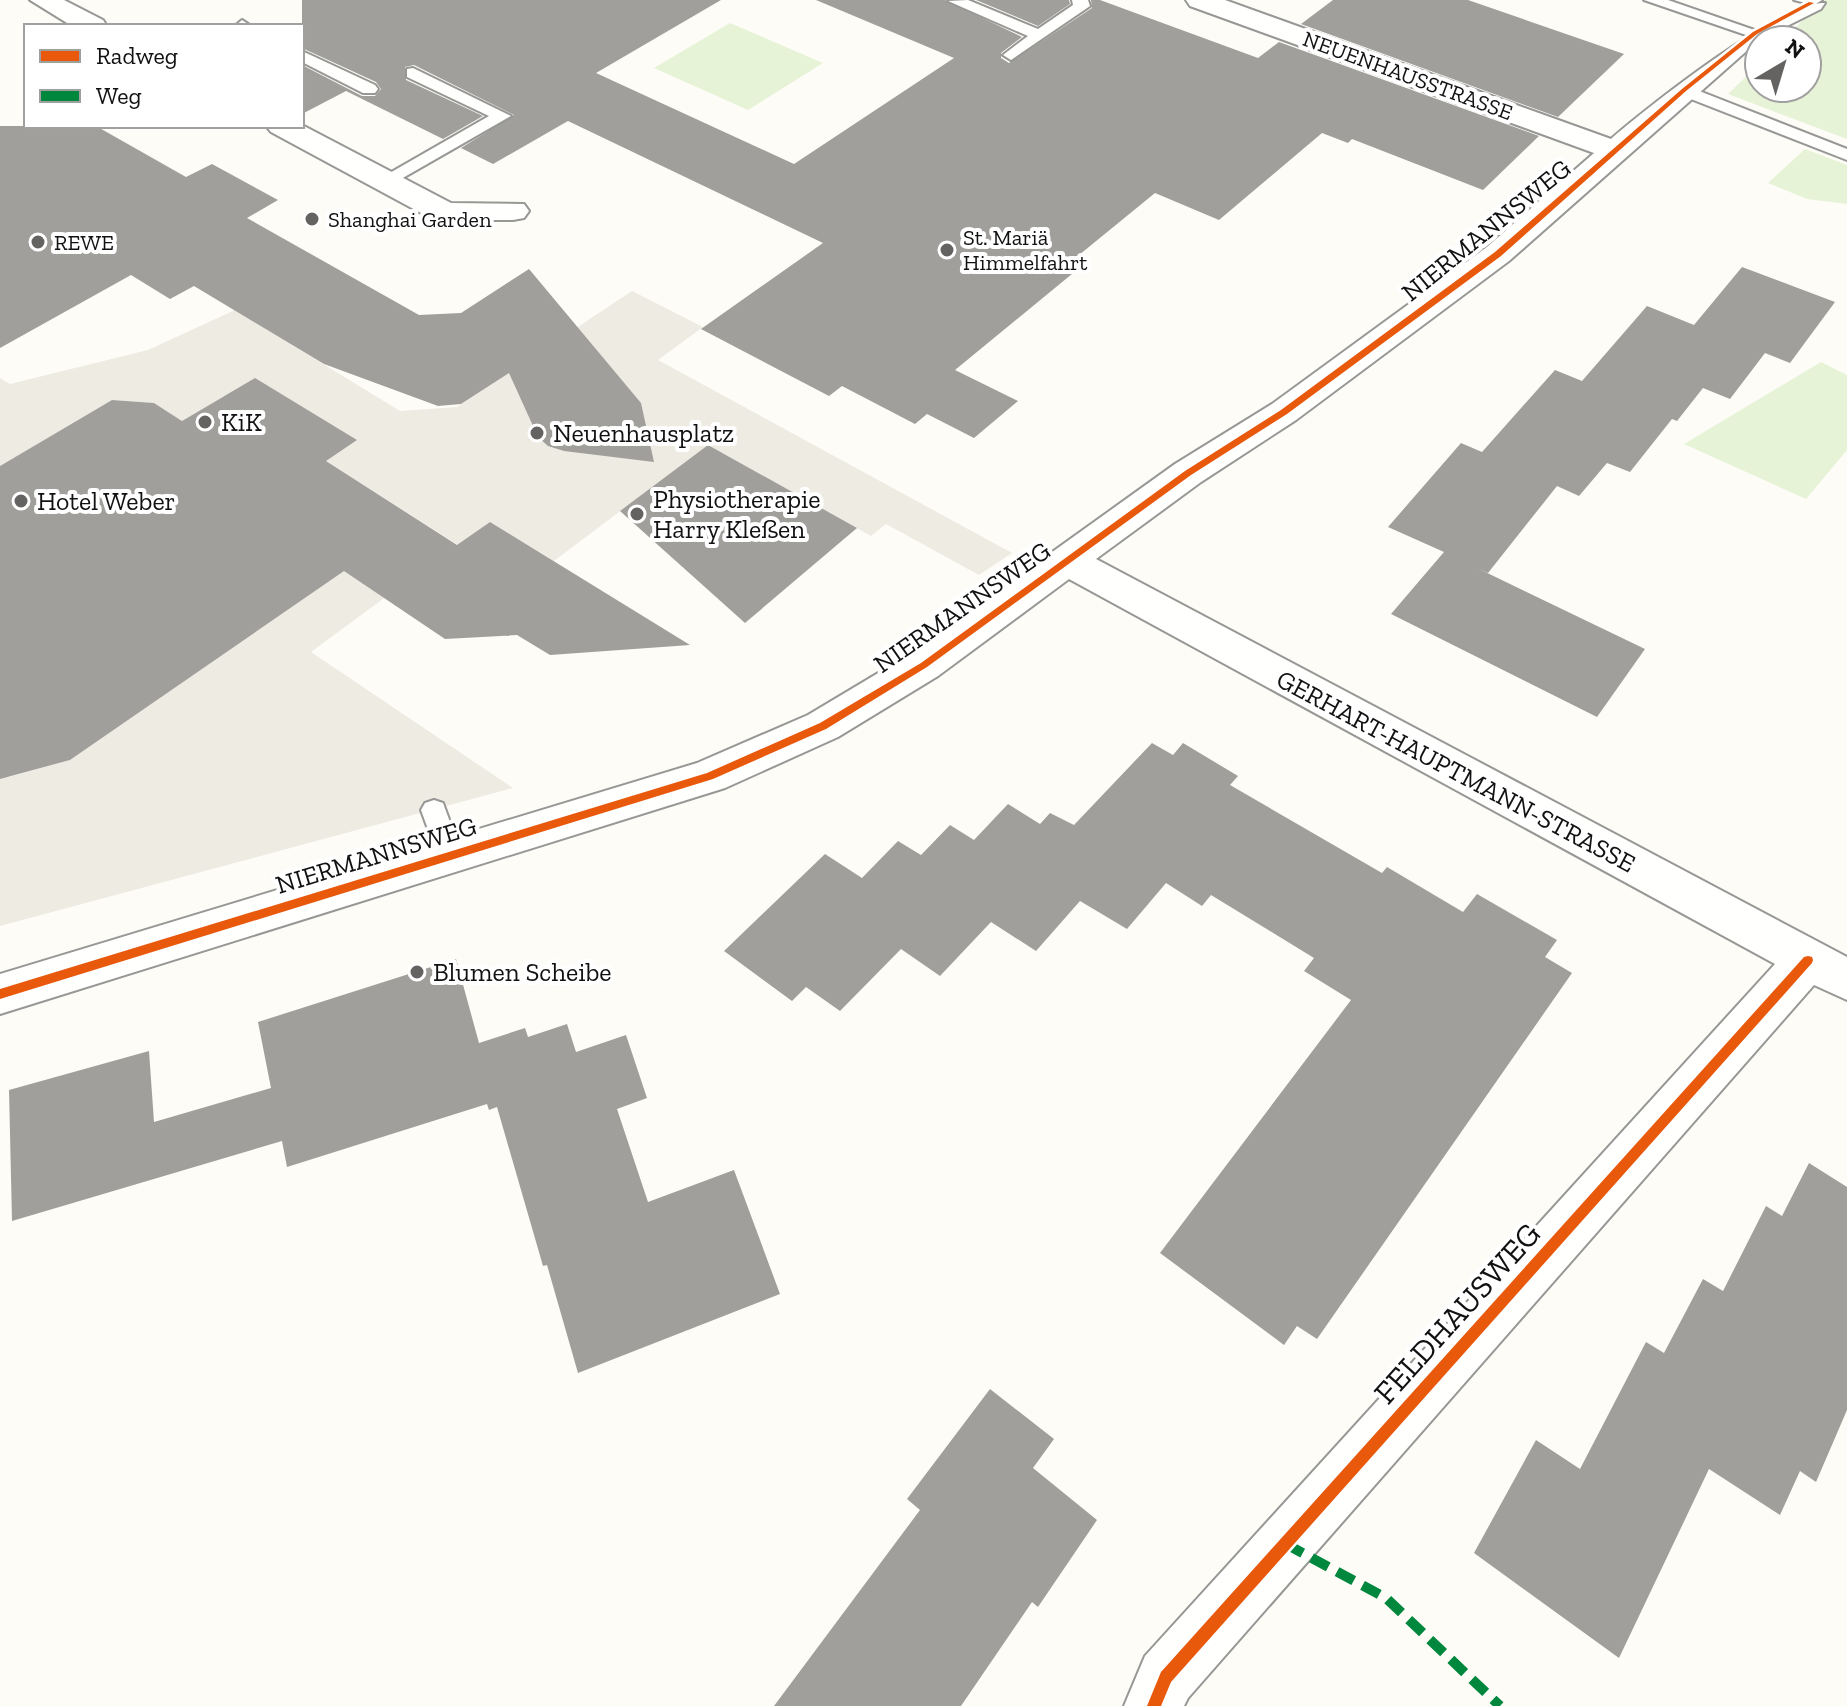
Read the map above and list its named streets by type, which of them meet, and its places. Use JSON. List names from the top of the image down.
{
  "streets": {
    "street": [
      "NEUENHAUSSTRASSE",
      "NIERMANNSWEG",
      "GERHART-HAUPTMANN-STRASSE",
      "FELDHAUSWEG"
    ]
  },
  "crossings": [
    ["NEUENHAUSSTRASSE", "NIERMANNSWEG"],
    ["NIERMANNSWEG", "GERHART-HAUPTMANN-STRASSE"],
    ["GERHART-HAUPTMANN-STRASSE", "FELDHAUSWEG"]
  ],
  "places": [
    "Shanghai Garden",
    "REWE",
    "St. Mariä Himmelfahrt",
    "KiK",
    "Neuenhausplatz",
    "Hotel Weber",
    "Physiotherapie Harry Kleßen",
    "Blumen Scheibe"
  ],
  "legend": ["Radweg", "Weg"],
  "north": "top right"
}
